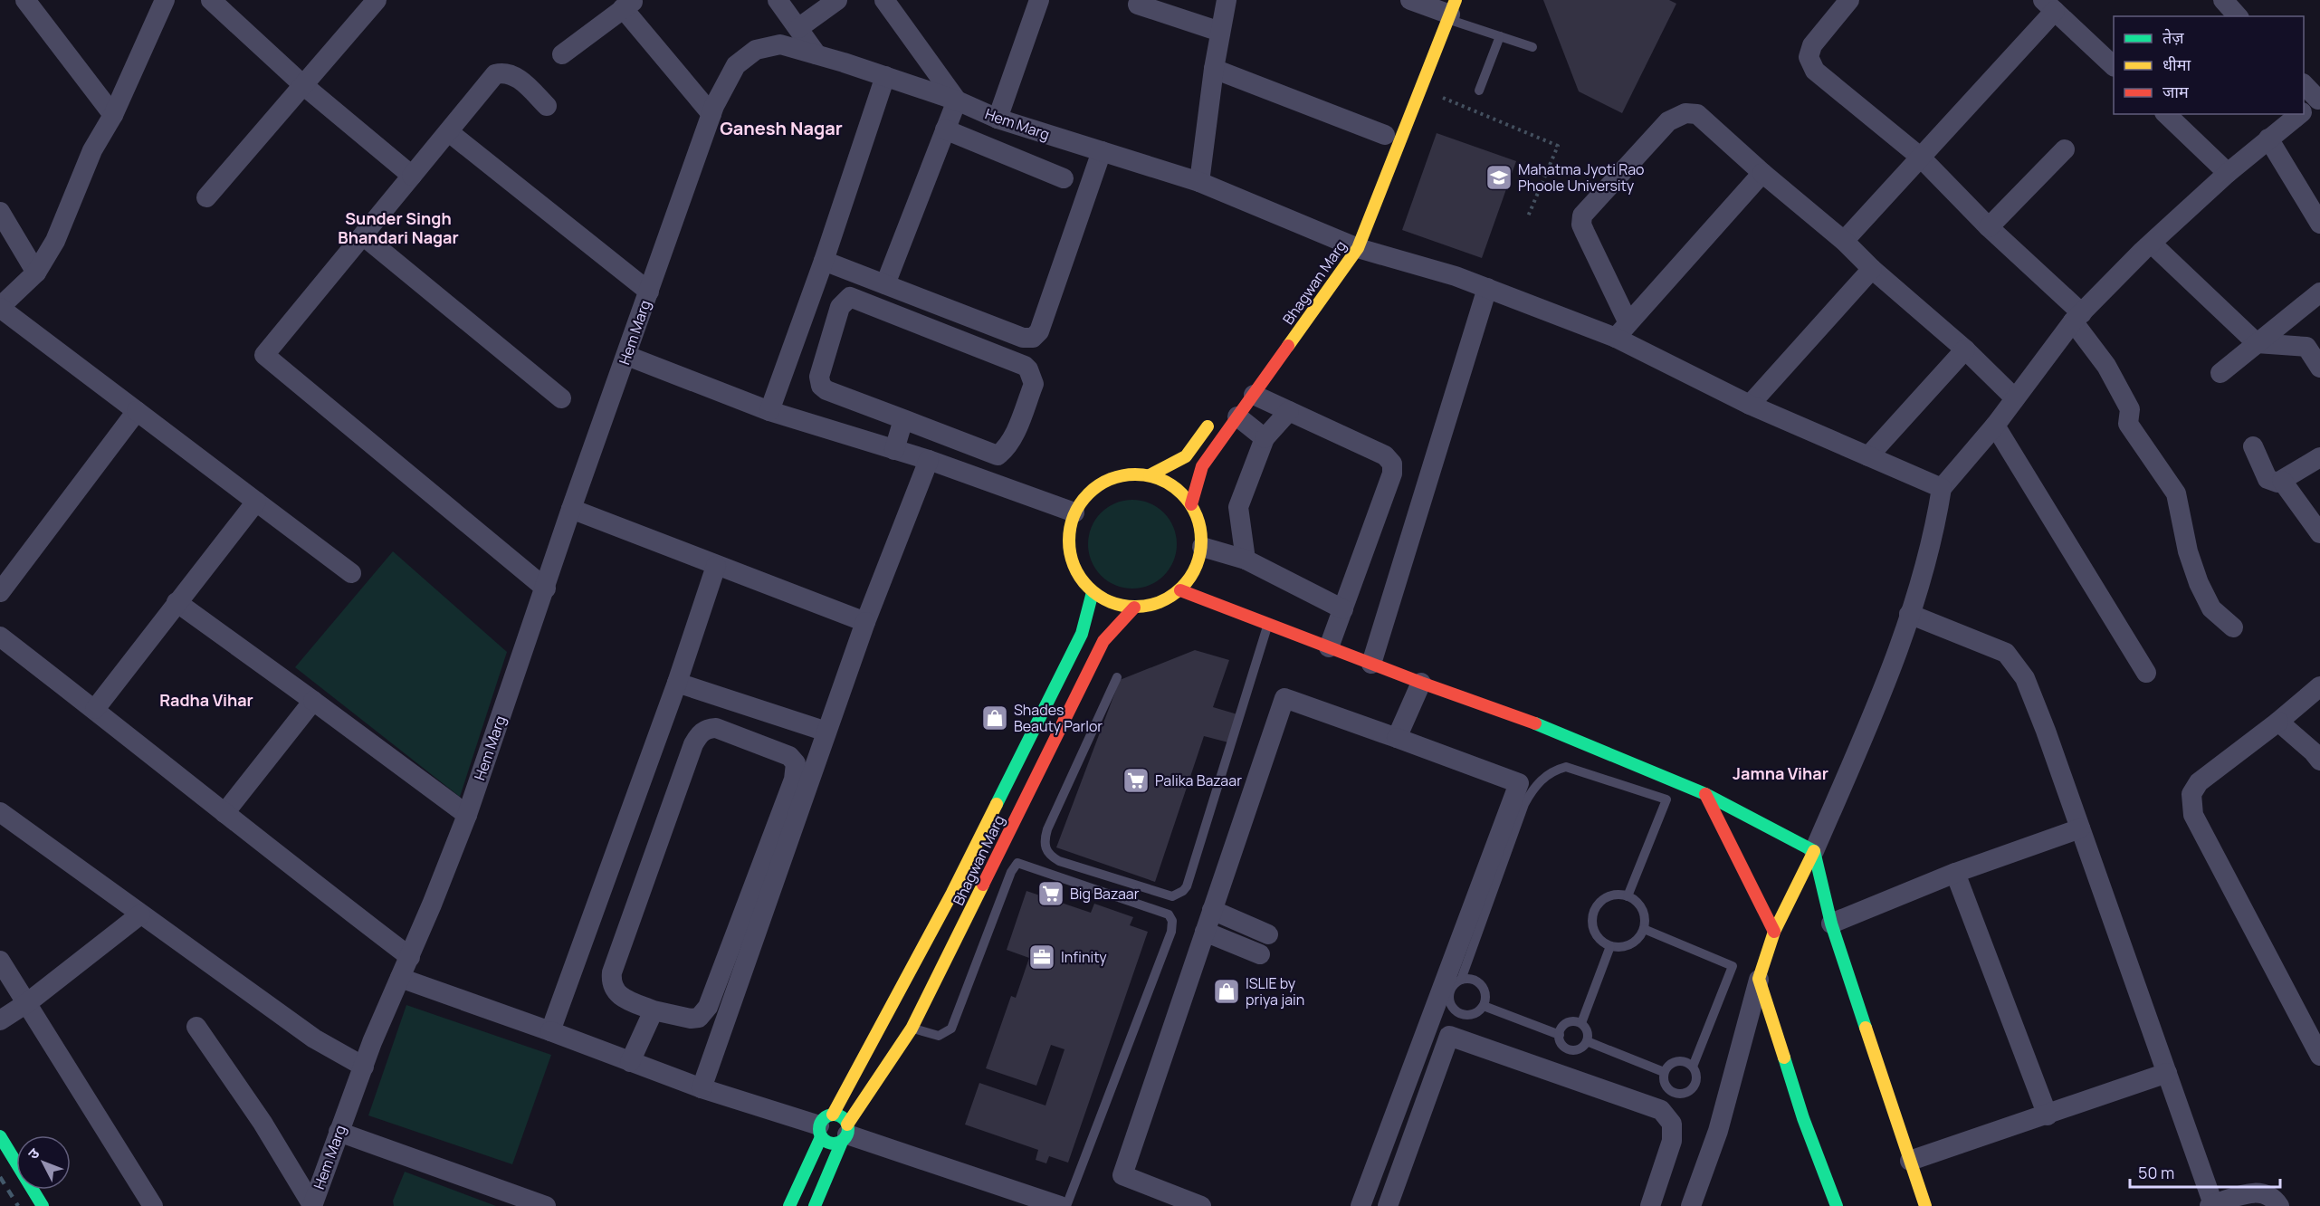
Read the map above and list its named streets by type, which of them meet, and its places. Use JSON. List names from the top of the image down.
{
  "streets": {
    "street": ["Hem Marg", "Bhagwan Marg"]
  },
  "crossings": [
    ["Hem Marg", "Bhagwan Marg"]
  ],
  "districts": [
    "Ganesh Nagar",
    "Sunder Singh Bhandari Nagar",
    "Radha Vihar",
    "Jamna Vihar"
  ],
  "places": {
    "school or university": ["Mahatma Jyoti Rao Phoole University"],
    "shop": ["Shades Beauty Parlor", "ISLIE by priya jain"],
    "supermarket": ["Palika Bazaar", "Big Bazaar"],
    "office": ["Infinity"]
  },
  "legend": ["तेज़", "धीमा", "जाम"],
  "scale_bar": "50 m",
  "north": "top left"
}
